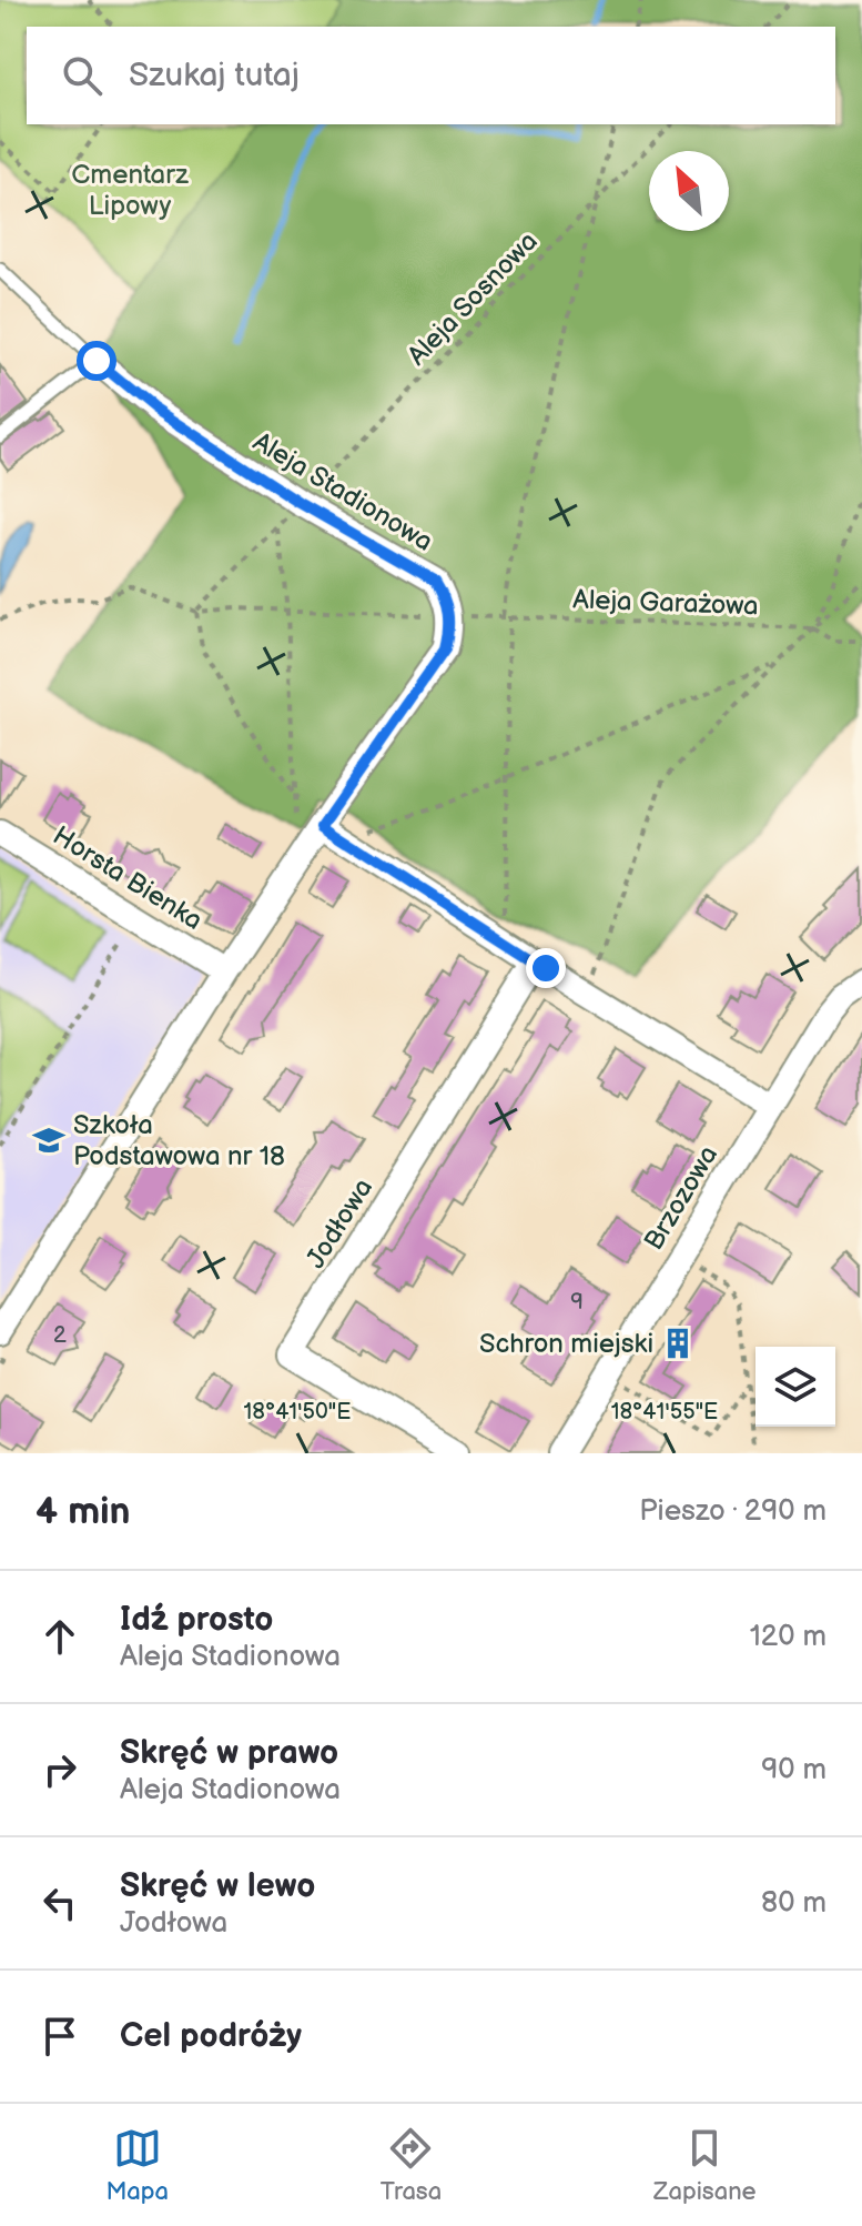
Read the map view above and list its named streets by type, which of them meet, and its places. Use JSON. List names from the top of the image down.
{
  "streets": {
    "street": [
      "Aleja Stadionowa",
      "Horsta Bienka",
      "Brzozowa",
      "Jodłowa"
    ],
    "path": ["Aleja Sosnowa", "Aleja Garażowa"]
  },
  "crossings": [
    ["Aleja Sosnowa", "Aleja Stadionowa"],
    ["Aleja Stadionowa", "Aleja Garażowa"]
  ],
  "parks": ["Cmentarz Lipowy"],
  "places": {
    "school or university": ["Szkoła Podstawowa nr 18"],
    "building": ["Schron miejski"]
  },
  "house_numbers": ["9", "2"],
  "north": "top left",
  "page": {
    "search": "Szukaj tutaj",
    "heading": ["4 min", "Pieszo · 290 m"],
    "list": [
      ["Idź prosto", "Aleja Stadionowa", "120 m"],
      ["Skręć w prawo", "Aleja Stadionowa", "90 m"],
      ["Skręć w lewo", "Jodłowa", "80 m"],
      "Cel podróży"
    ],
    "nav": ["Mapa", "Trasa", "Zapisane"]
  },
  "coordinates": ["18°41'50\"E", "18°41'55\"E"]
}
